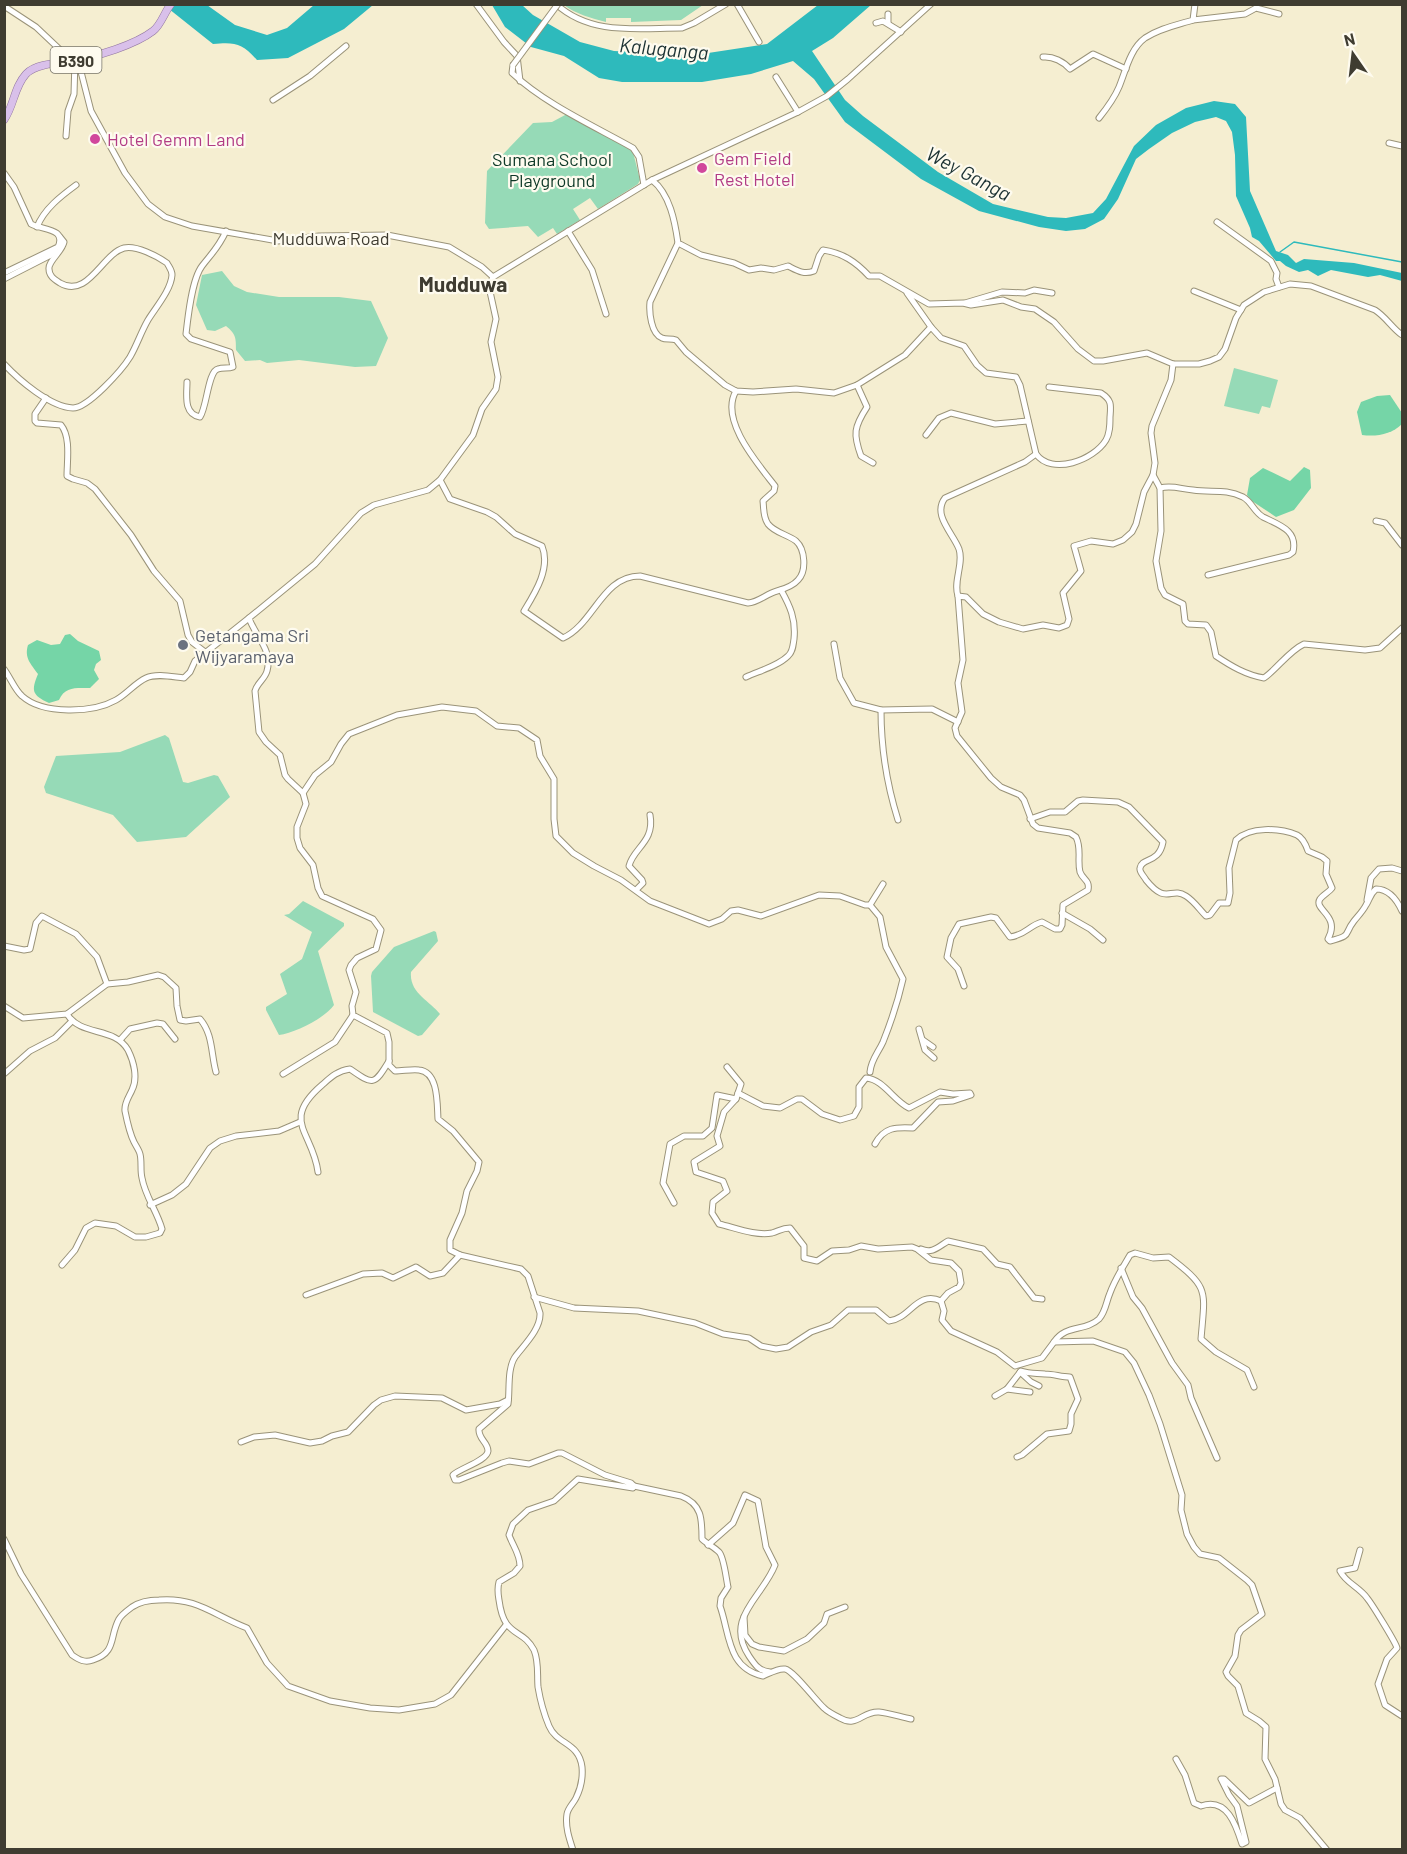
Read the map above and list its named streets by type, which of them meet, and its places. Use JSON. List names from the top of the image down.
{
  "streets": {
    "main road": ["B390"],
    "street": ["Mudduwa Road"]
  },
  "crossings": [
    ["B390", "Mudduwa Road"]
  ],
  "districts": ["Mudduwa"],
  "water": ["Kaluganga", "Wey Ganga"],
  "parks": ["Sumana School Playground"],
  "places": ["Hotel Gemm Land", "Gem Field Rest Hotel", "Getangama Sri Wijyaramaya"],
  "north": "top"
}
